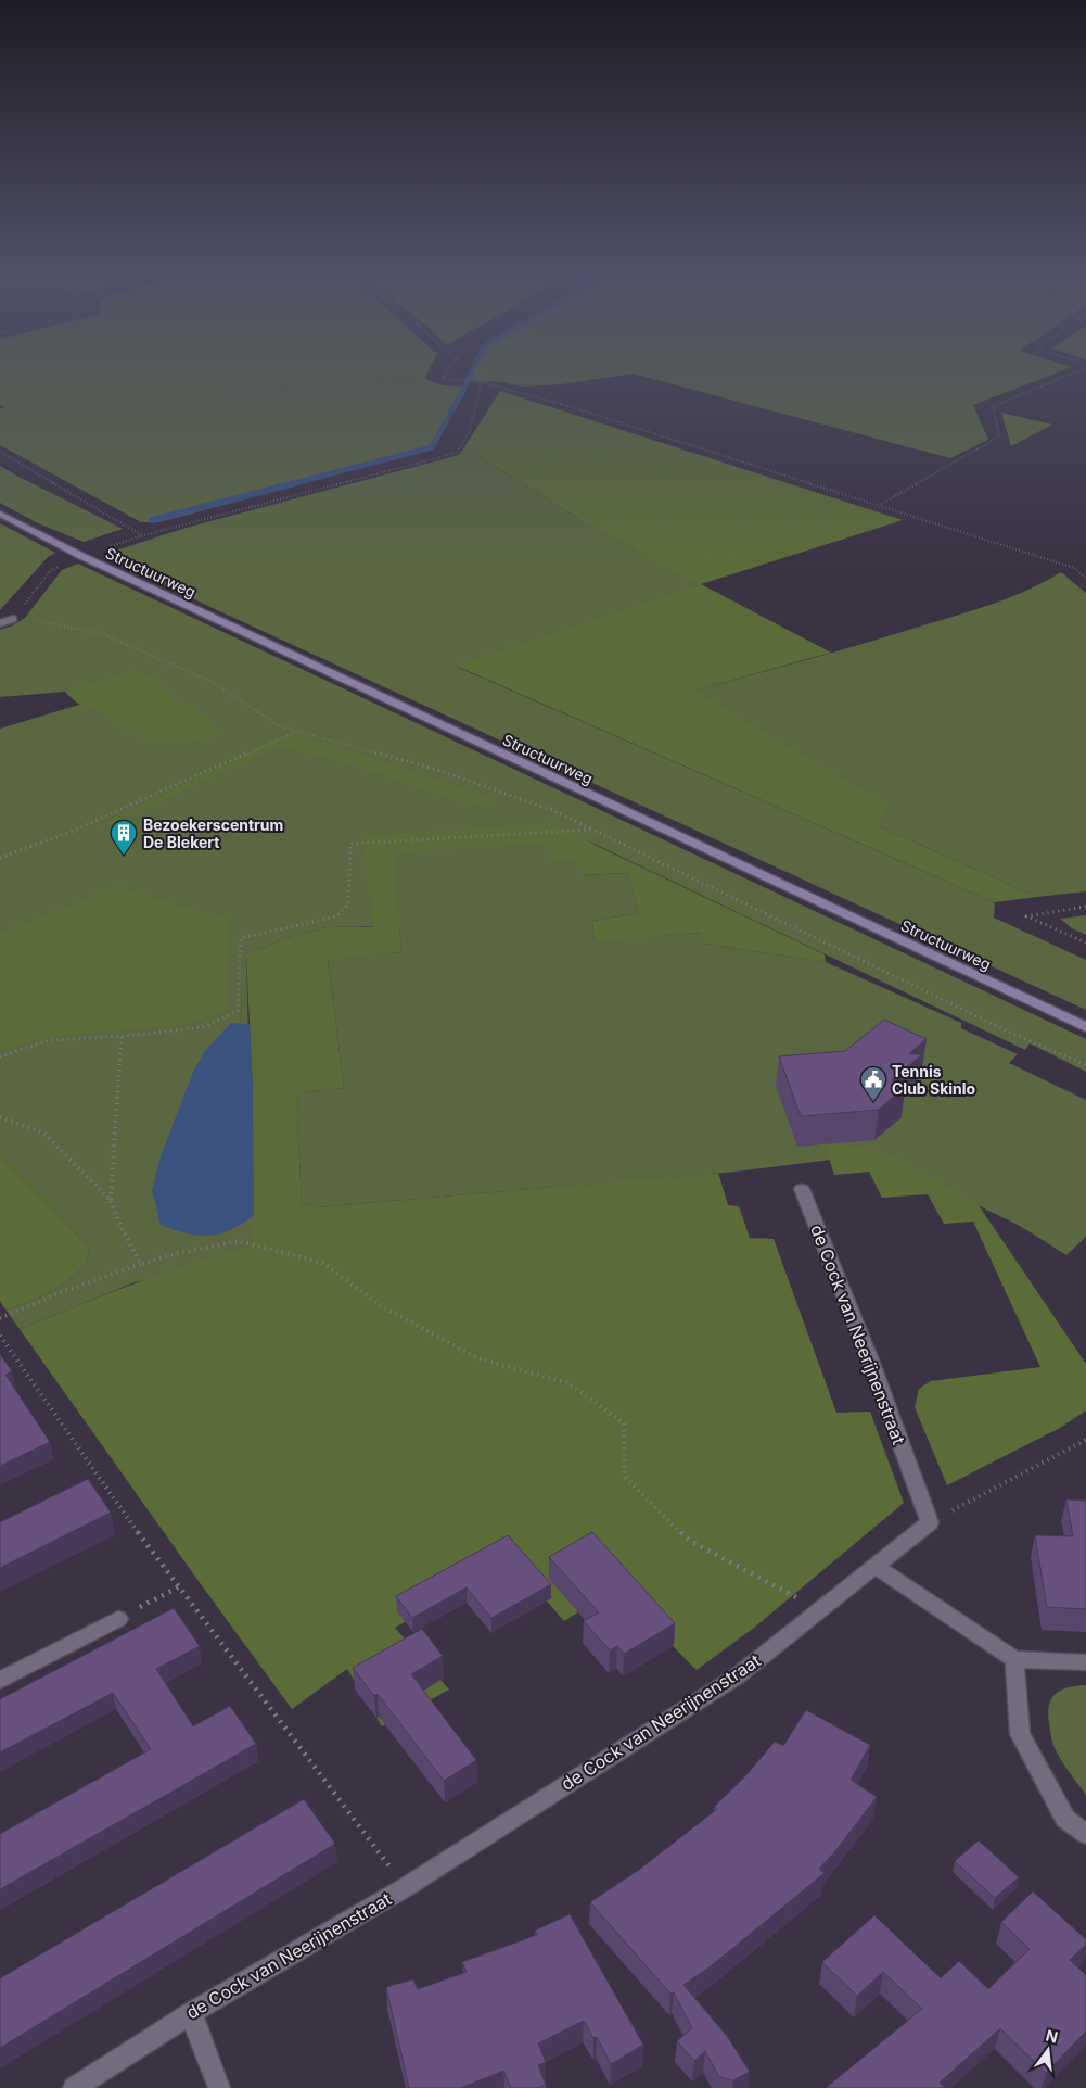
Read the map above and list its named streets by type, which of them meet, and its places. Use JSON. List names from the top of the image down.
{
  "streets": {
    "main road": ["Structuurweg"],
    "street": ["de Cock van Neerijnenstraat"]
  },
  "places": {
    "building": ["Bezoekerscentrum De Blekert"],
    "public building": ["Tennis Club Skinlo"]
  },
  "north": "top"
}
